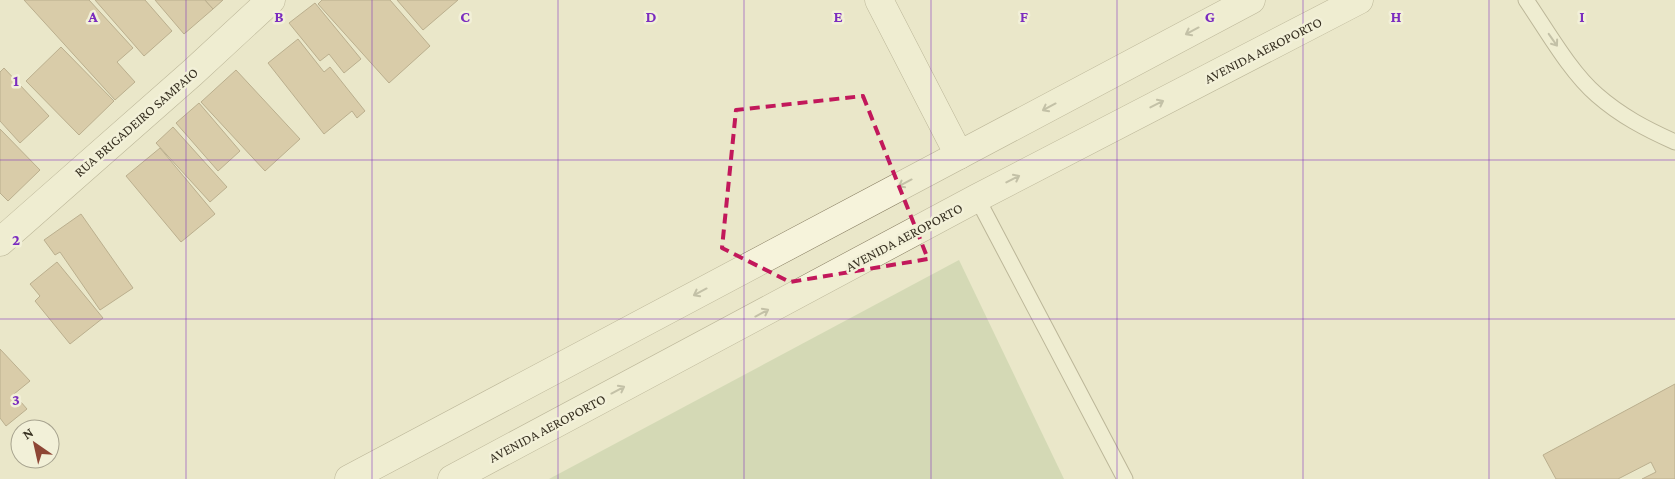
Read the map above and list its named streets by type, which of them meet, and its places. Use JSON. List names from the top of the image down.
{
  "streets": {
    "street": ["AVENIDA AEROPORTO", "RUA BRIGADEIRO SAMPAIO"]
  },
  "north": "top left",
  "grid": {
    "columns": [
      "A",
      "B",
      "C",
      "D",
      "E",
      "F",
      "G",
      "H",
      "I"
    ],
    "rows": ["1", "2", "3"]
  }
}
